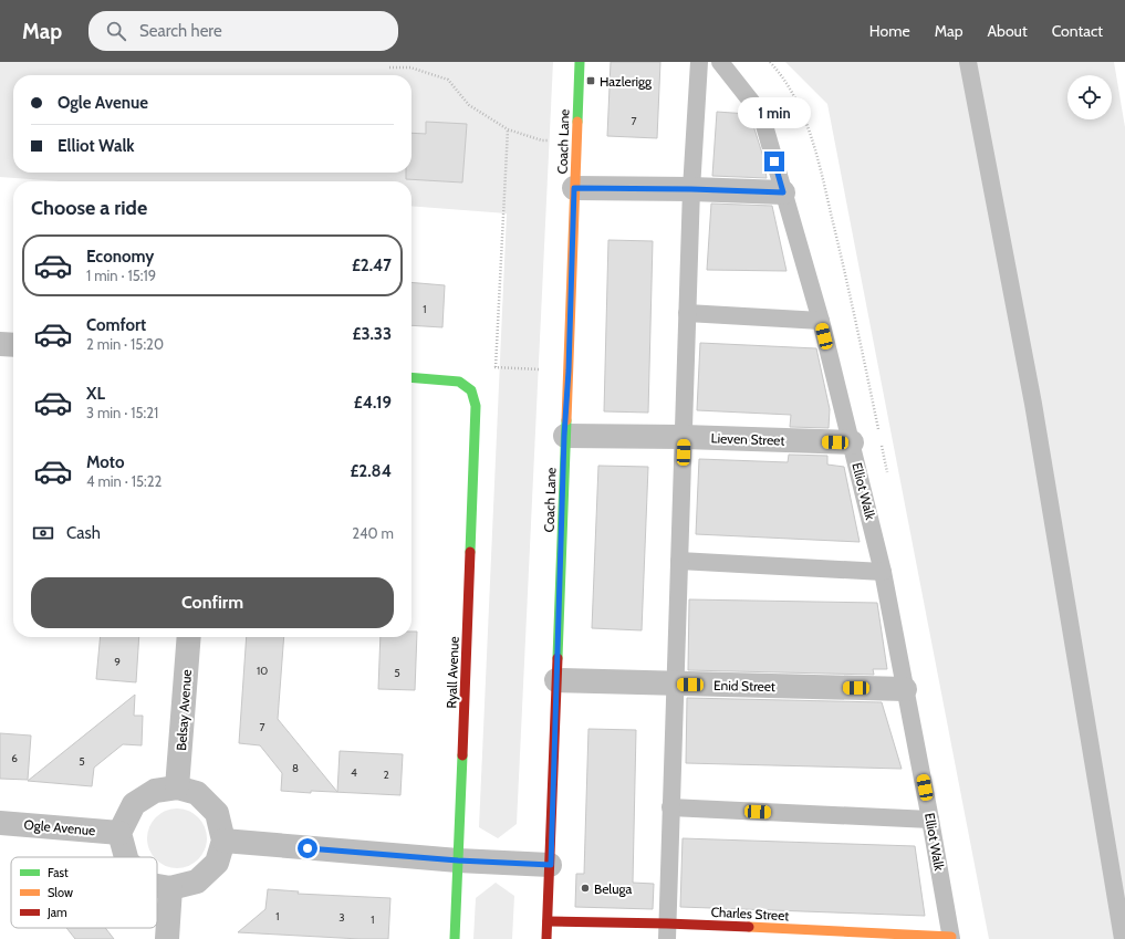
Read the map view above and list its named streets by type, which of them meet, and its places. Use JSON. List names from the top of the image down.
{
  "streets": {
    "street": [
      "Coach Lane",
      "Lieven Street",
      "Ryall Avenue",
      "Enid Street",
      "Belsay Avenue",
      "Ogle Avenue",
      "Charles Street"
    ],
    "lane": ["Elliot Walk"]
  },
  "crossings": [
    ["Coach Lane", "Lieven Street"],
    ["Coach Lane", "Enid Street"],
    ["Coach Lane", "Charles Street"],
    ["Lieven Street", "Elliot Walk"],
    ["Elliot Walk", "Enid Street"],
    ["Elliot Walk", "Charles Street"]
  ],
  "places": {
    "transit": ["Hazlerigg"],
    "other": ["Beluga"]
  },
  "house_numbers": [
    "7",
    "1",
    "9",
    "10",
    "5",
    "7",
    "6",
    "5",
    "8",
    "4",
    "2",
    "1",
    "3",
    "1"
  ],
  "legend": ["Fast", "Slow", "Jam"],
  "page": {
    "header": "Map",
    "search": "Search here",
    "nav": [
      "Home",
      "Map",
      "About",
      "Contact"
    ],
    "banner": ["Ogle Avenue", "Elliot Walk"],
    "bubble": "1 min",
    "heading": "Choose a ride",
    "list": [
      {
        "name": "Economy",
        "note": "1 min · 15:19",
        "value": "£2.47"
      },
      {
        "name": "Comfort",
        "note": "2 min · 15:20",
        "value": "£3.33"
      },
      {
        "name": "XL",
        "note": "3 min · 15:21",
        "value": "£4.19"
      },
      {
        "name": "Moto",
        "note": "4 min · 15:22",
        "value": "£2.84"
      }
    ],
    "pay": ["Cash", "240 m"],
    "buttons": "Confirm"
  }
}
